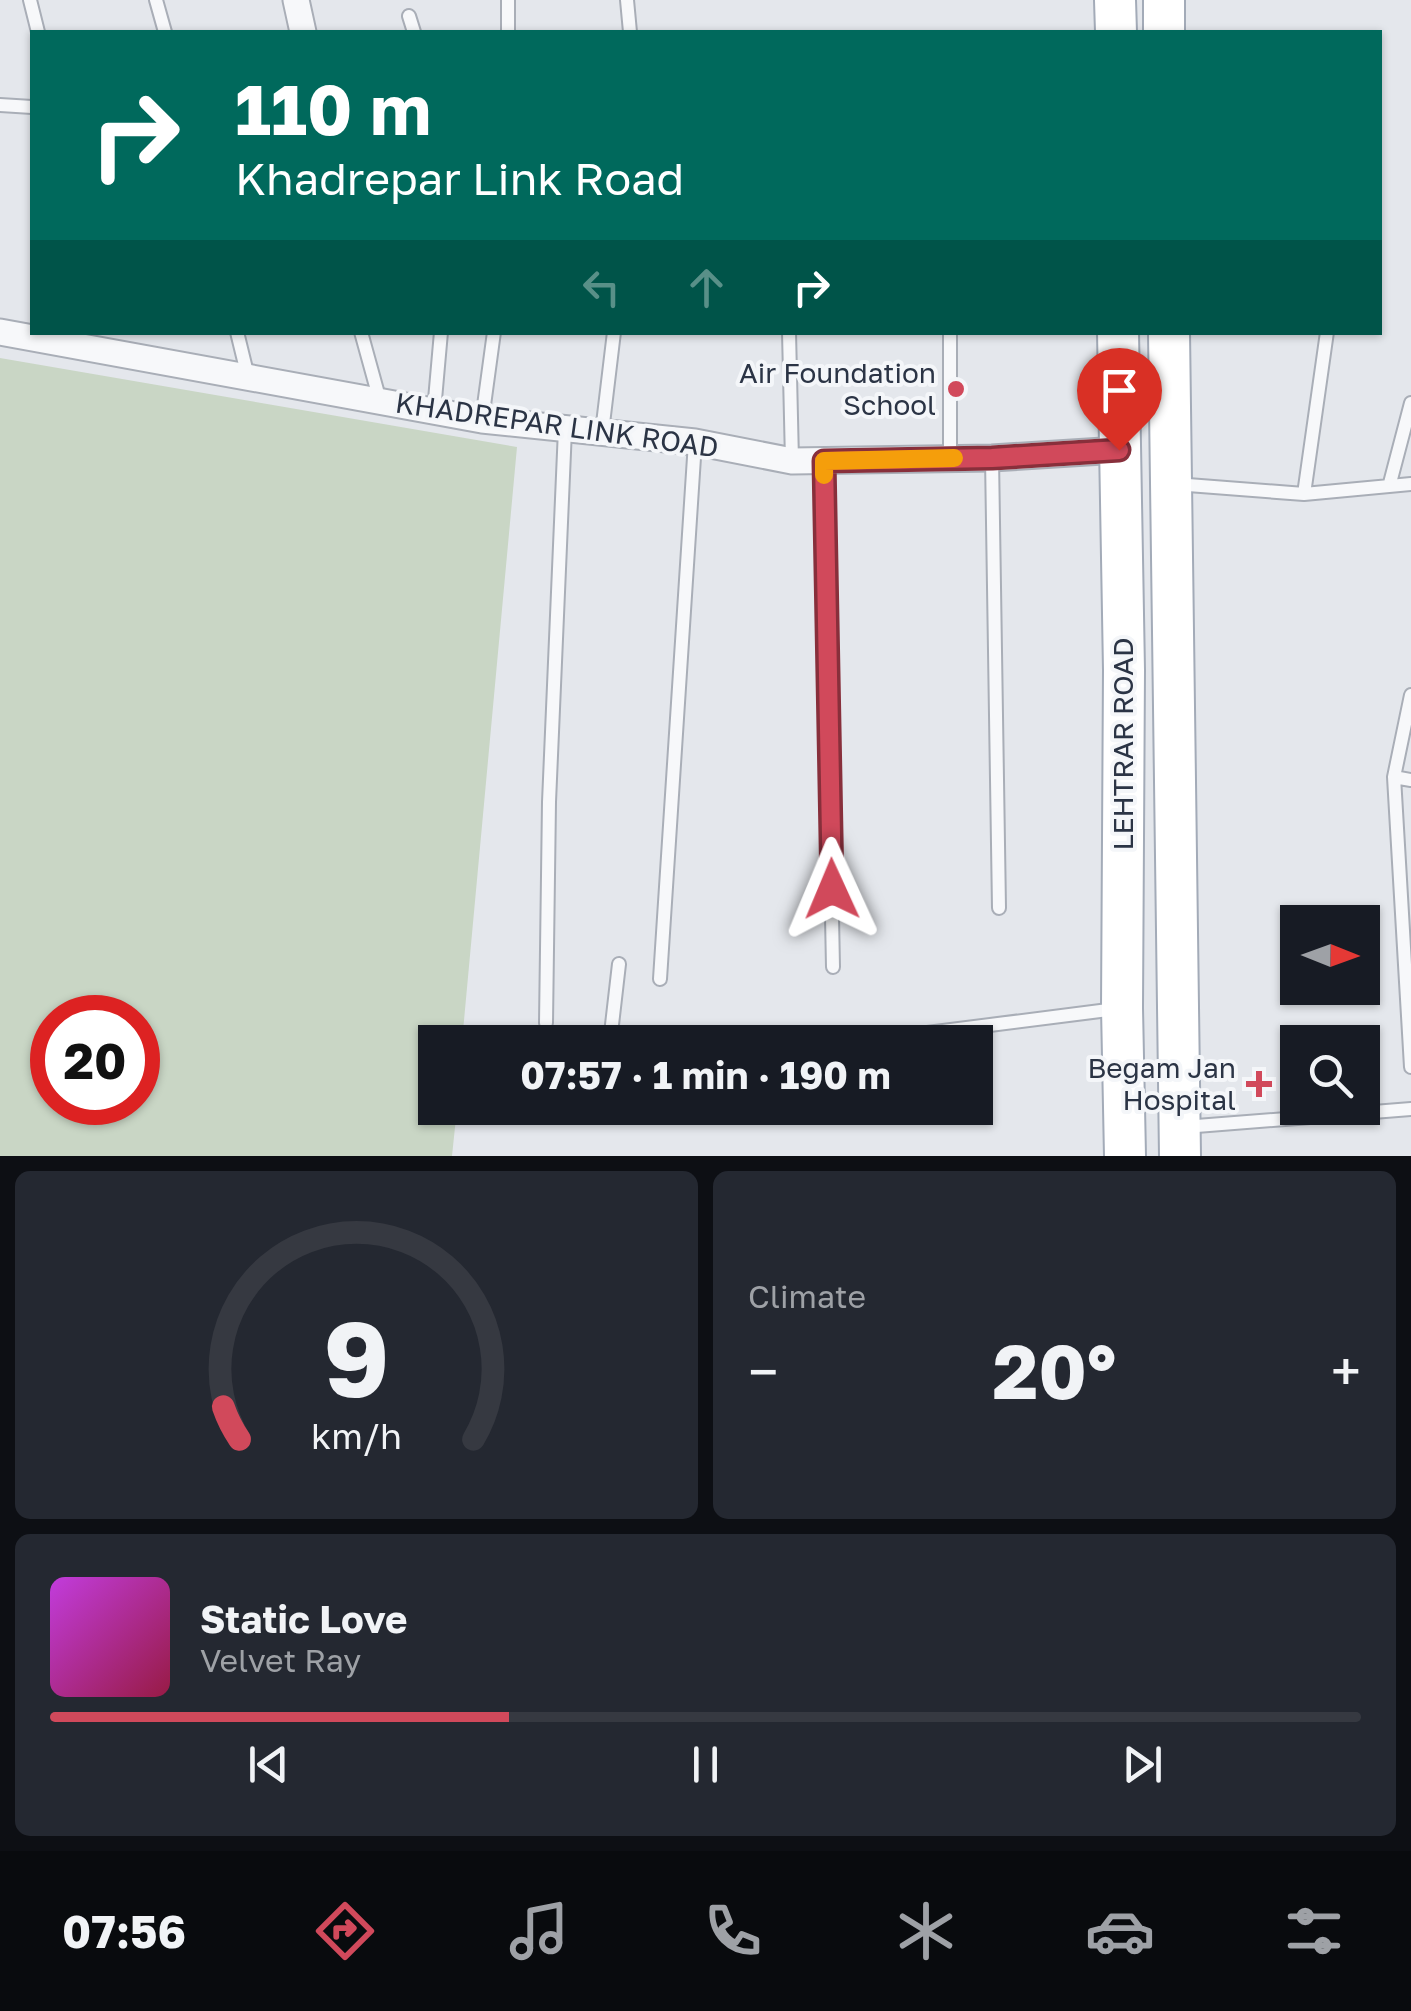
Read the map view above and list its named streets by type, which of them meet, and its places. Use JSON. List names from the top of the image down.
{
  "streets": {
    "main road": ["LEHTRAR ROAD"],
    "street": ["KHADREPAR LINK ROAD"]
  },
  "crossings": [
    ["KHADREPAR LINK ROAD", "LEHTRAR ROAD"]
  ],
  "places": {
    "other": ["Air Foundation School"],
    "health": ["Begam Jan Hospital"]
  },
  "north": "right",
  "page": {
    "turn": ["110 m", "Khadrepar Link Road"],
    "limit": "20",
    "trip": "07:57 · 1 min · 190 m",
    "tile": "Climate",
    "heat": ["−", "20°", "+"],
    "song": ["Static Love", "Velvet Ray"],
    "tabs": "07:56",
    "gauge": ["9", "km/h"]
  }
}
